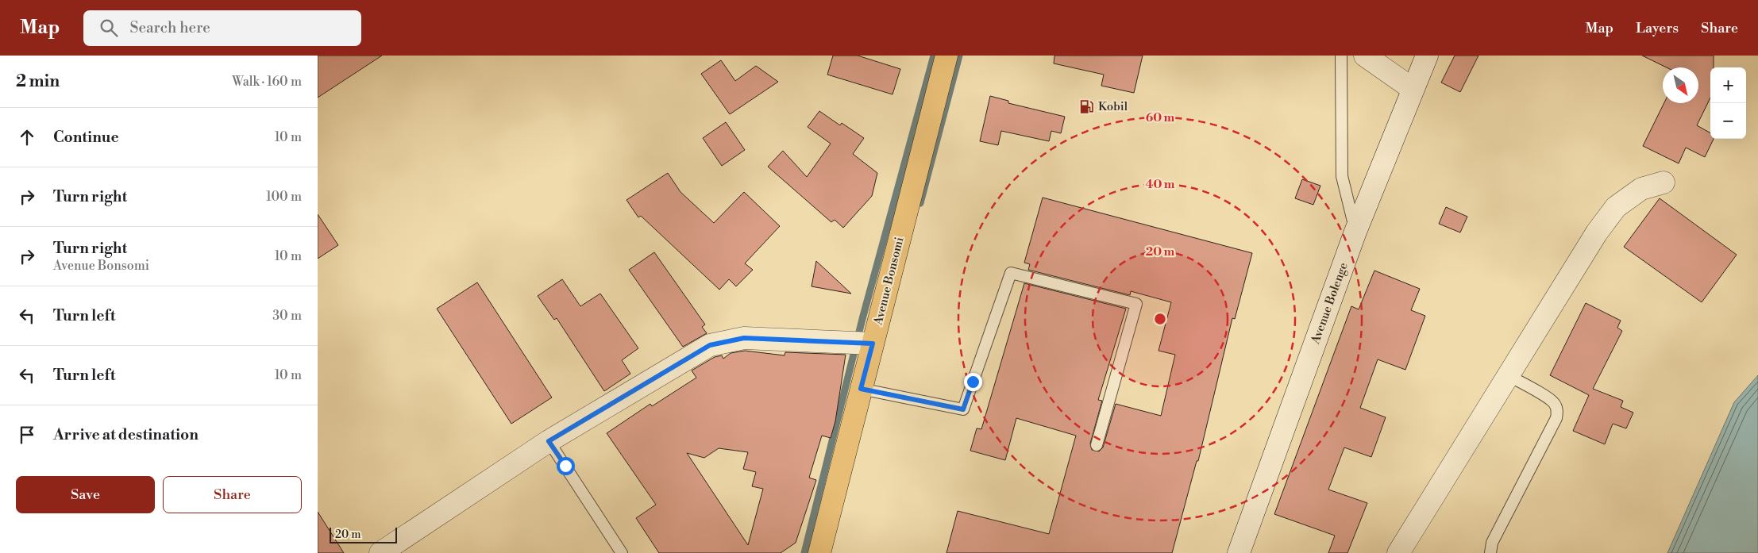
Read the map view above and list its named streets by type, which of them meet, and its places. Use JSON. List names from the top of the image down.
{
  "streets": {
    "main road": ["Avenue Bonsomi"],
    "street": ["Avenue Bolenge"]
  },
  "places": {
    "fuel station": ["Kobil"]
  },
  "scale_bar": "20 m",
  "north": "bottom right",
  "page": {
    "header": "Map",
    "search": "Search here",
    "nav": ["Map", "Layers", "Share"],
    "heading": ["2 min", "Walk · 160 m"],
    "map_buttons": ["+", "−"],
    "list": [
      ["Continue", "10 m"],
      ["Turn right", "100 m"],
      ["Turn right", "Avenue Bonsomi", "10 m"],
      ["Turn left", "30 m"],
      ["Turn left", "10 m"],
      "Arrive at destination"
    ],
    "buttons": ["Save", "Share"],
    "scale": "20 m"
  },
  "rings": ["60 m", "40 m", "20 m"]
}
